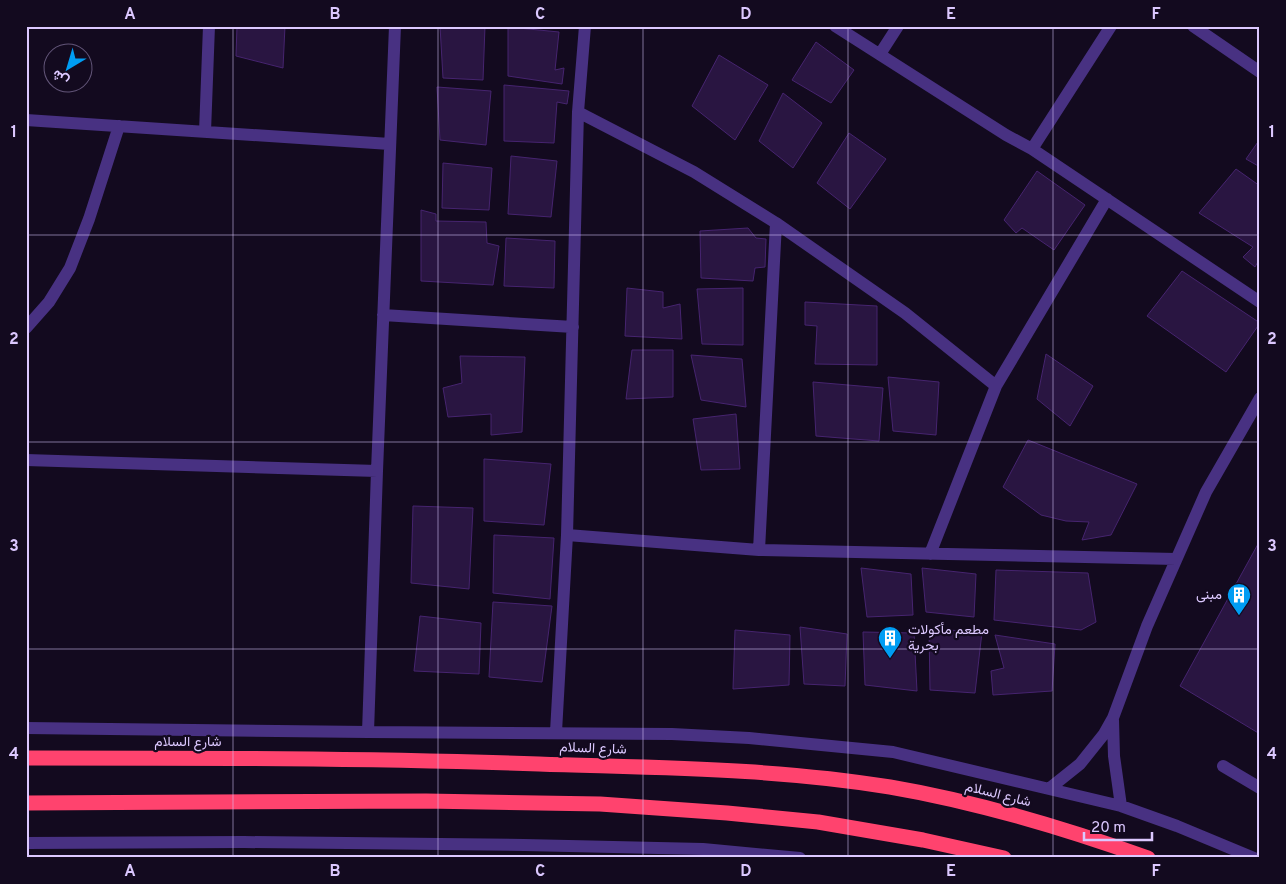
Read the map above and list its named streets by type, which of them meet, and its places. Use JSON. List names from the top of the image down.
{
  "streets": {
    "highway": ["شارع السلام"]
  },
  "places": {
    "building": ["مبنى", "مطعم مأكولات بحرية"]
  },
  "scale_bar": "20 m",
  "north": "bottom left",
  "grid": {
    "columns": [
      "A",
      "B",
      "C",
      "D",
      "E",
      "F"
    ],
    "rows": [
      "1",
      "2",
      "3",
      "4"
    ]
  }
}
